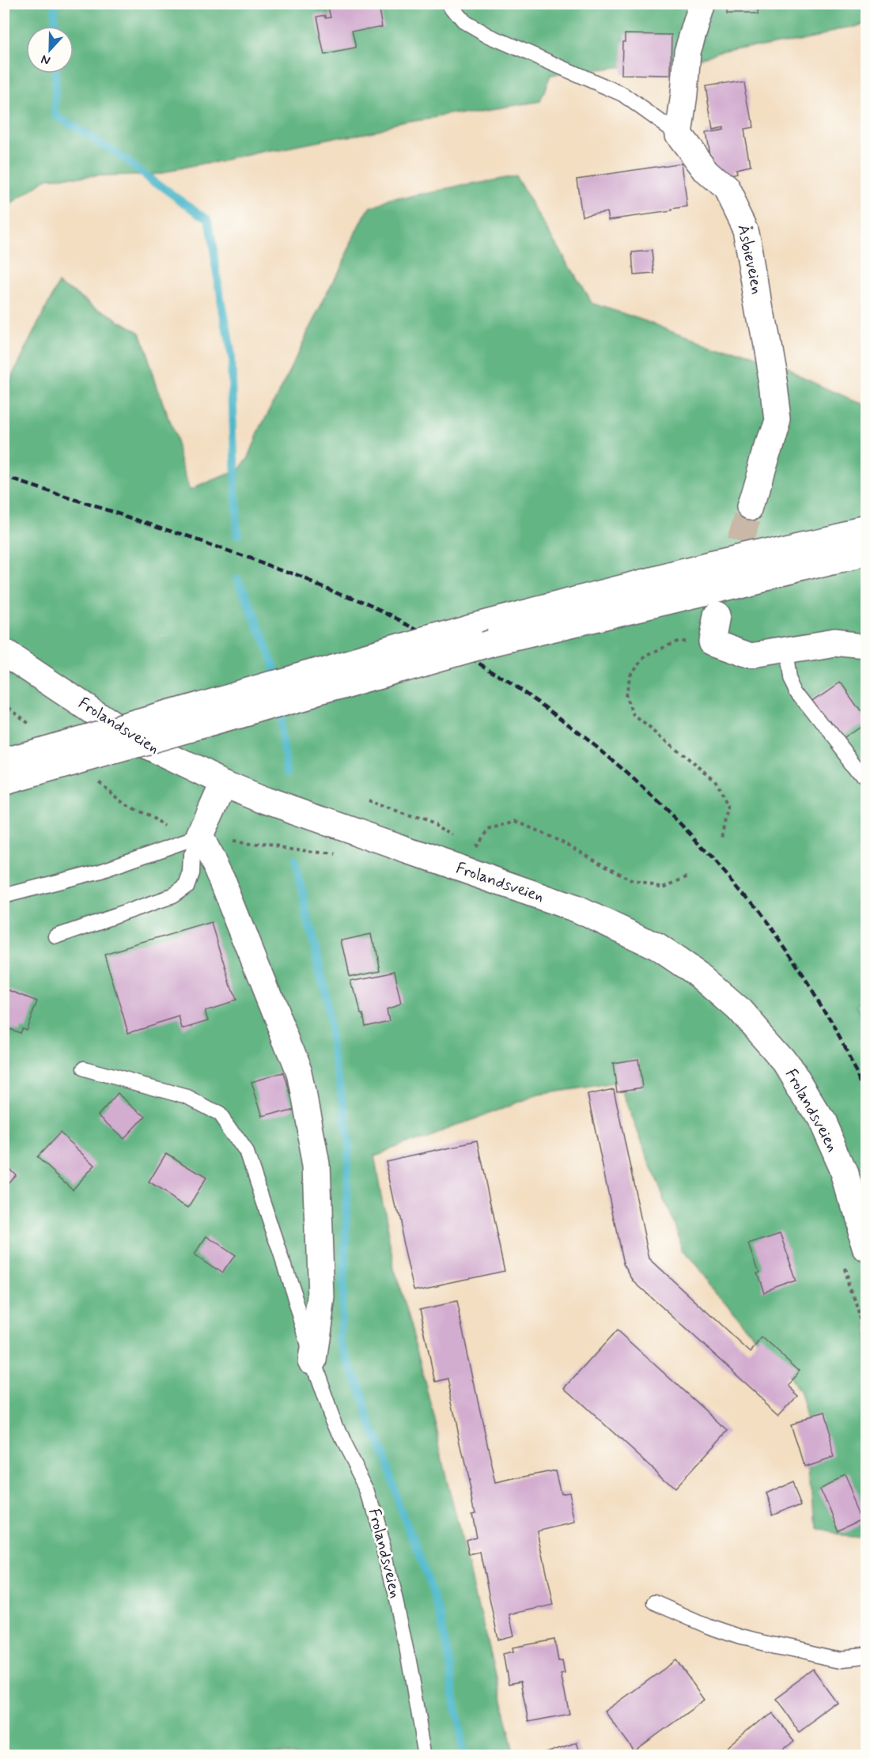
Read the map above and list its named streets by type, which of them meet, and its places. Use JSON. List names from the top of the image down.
{
  "streets": {
    "main road": ["Åsbieveien", "Frolandsveien"]
  },
  "north": "bottom"
}
